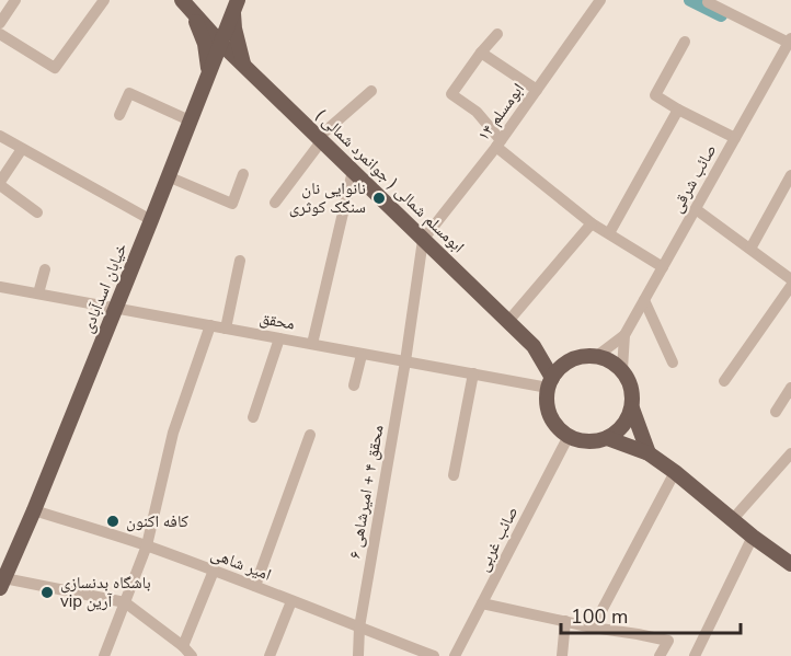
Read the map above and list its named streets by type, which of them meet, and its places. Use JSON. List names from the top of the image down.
{
  "streets": {
    "main road": ["ابومسلم شمالی ( جوانمرد شمالی )", "خیابان اسدآبادی"],
    "street": [
      "ابومسلم ۱۴",
      "صائب شرقی",
      "محقق",
      "محقق ۴ + امیرشاهی ۶",
      "صائب غربی",
      "امیر شاهی"
    ]
  },
  "crossings": [
    ["ابومسلم ۱۴", "ابومسلم شمالی ( جوانمرد شمالی )"],
    ["ابومسلم ۱۴", "محقق ۴ + امیرشاهی ۶"],
    ["ابومسلم شمالی ( جوانمرد شمالی )", "خیابان اسدآبادی"],
    ["ابومسلم شمالی ( جوانمرد شمالی )", "محقق ۴ + امیرشاهی ۶"],
    ["خیابان اسدآبادی", "محقق"],
    ["خیابان اسدآبادی", "امیر شاهی"],
    ["محقق", "محقق ۴ + امیرشاهی ۶"],
    ["محقق", "صائب غربی"],
    ["محقق ۴ + امیرشاهی ۶", "امیر شاهی"]
  ],
  "places": ["نانوایی نان سنگک کوثری", "کافه اکنون", "باشگاه بدنسازی vip آرین"],
  "scale_bar": "100 m"
}
